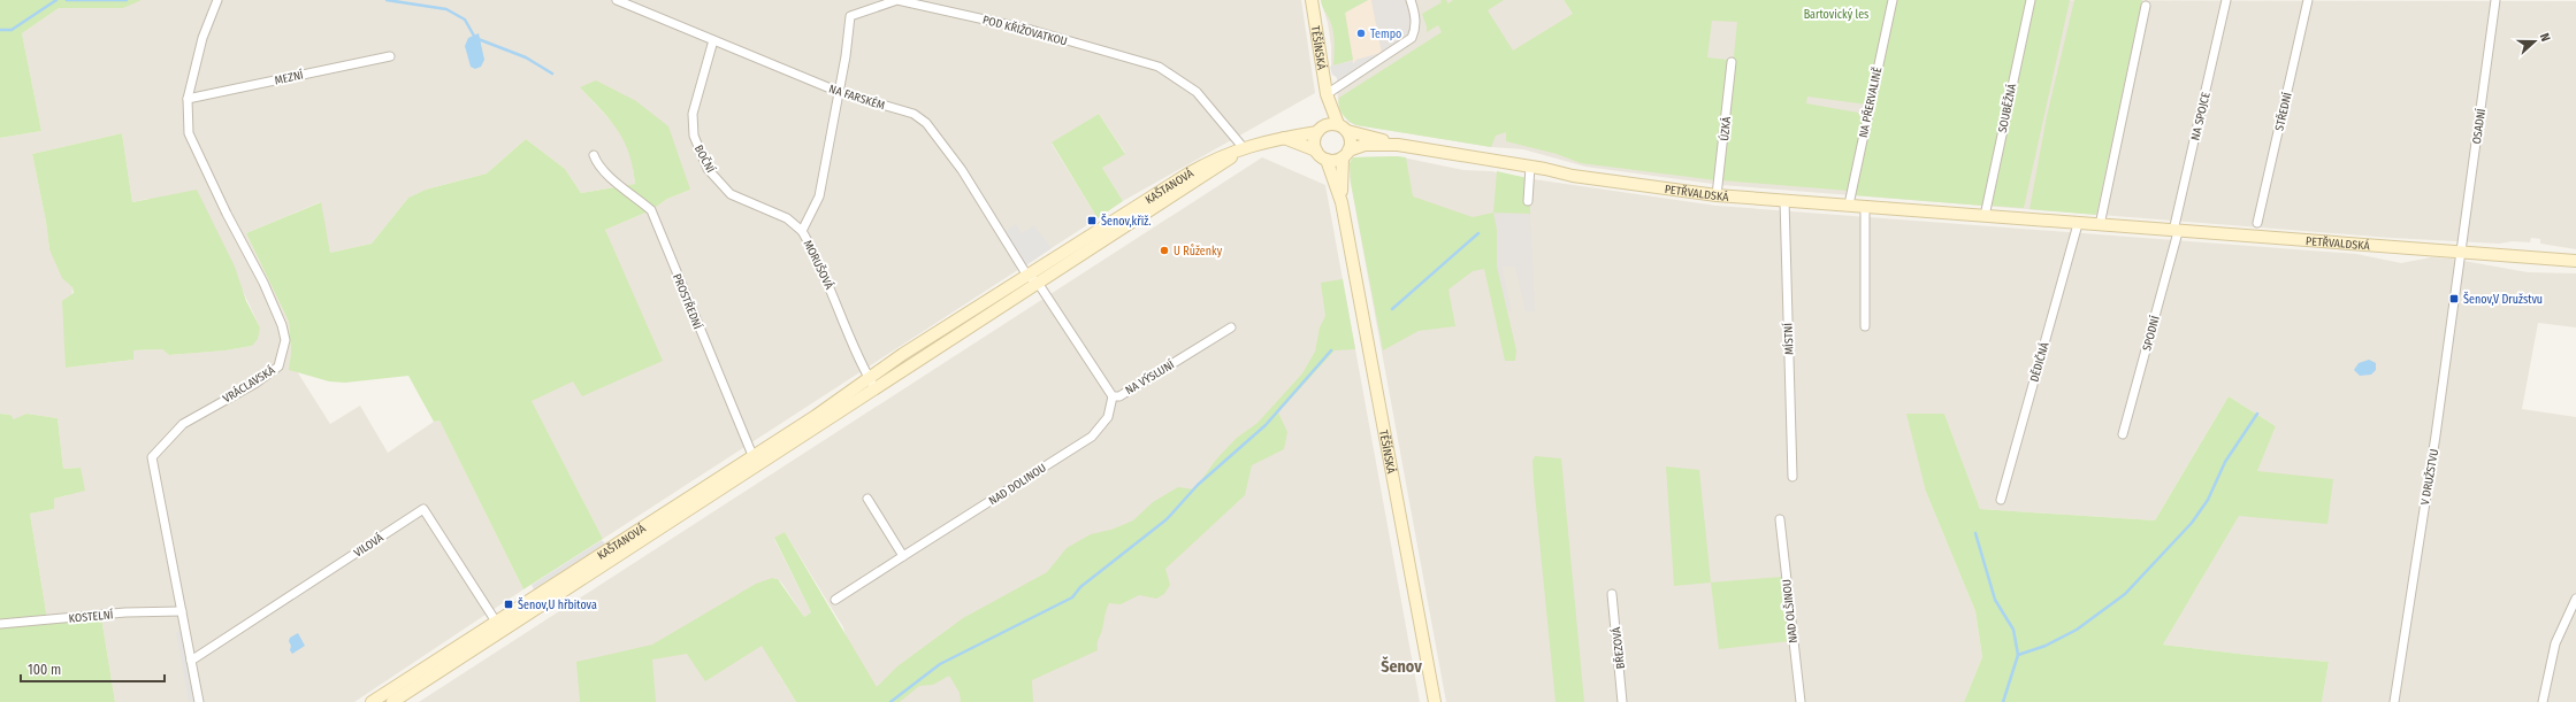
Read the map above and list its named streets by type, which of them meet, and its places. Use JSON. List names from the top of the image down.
{
  "streets": {
    "main road": ["TĚŠÍNSKÁ", "KAŠTANOVÁ", "PETŘVALDSKÁ"],
    "street": [
      "POD KŘIŽOVATKOU",
      "MEZNÍ",
      "NA FARSKÉM",
      "NA PŘERVALINĚ",
      "SOUBĚŽNÁ",
      "STŘEDNÍ",
      "NA SPOJCE",
      "OSADNÍ",
      "ÚZKÁ",
      "BOČNÍ",
      "MORUŠOVÁ",
      "PROSTŘEDNÍ",
      "SPODNÍ",
      "MÍSTNÍ",
      "DĚDIČNÁ",
      "NA VÝSLUNÍ",
      "VRÁCLAVSKÁ",
      "V DRUŽSTVU",
      "NAD DOLINOU",
      "VILOVÁ",
      "NAD OLŠINOU",
      "KOSTELNÍ",
      "BŘEZOVÁ"
    ]
  },
  "crossings": [
    ["POD KŘIŽOVATKOU", "NA FARSKÉM"],
    ["POD KŘIŽOVATKOU", "KAŠTANOVÁ"],
    ["POD KŘIŽOVATKOU", "MORUŠOVÁ"],
    ["TĚŠÍNSKÁ", "KAŠTANOVÁ"],
    ["TĚŠÍNSKÁ", "PETŘVALDSKÁ"],
    ["MEZNÍ", "VRÁCLAVSKÁ"],
    ["NA FARSKÉM", "BOČNÍ"],
    ["NA FARSKÉM", "KAŠTANOVÁ"],
    ["NA FARSKÉM", "MORUŠOVÁ"],
    ["NA PŘERVALINĚ", "PETŘVALDSKÁ"],
    ["SOUBĚŽNÁ", "PETŘVALDSKÁ"],
    ["NA SPOJCE", "PETŘVALDSKÁ"],
    ["NA SPOJCE", "SPODNÍ"],
    ["OSADNÍ", "PETŘVALDSKÁ"],
    ["OSADNÍ", "V DRUŽSTVU"],
    ["ÚZKÁ", "PETŘVALDSKÁ"],
    ["BOČNÍ", "MORUŠOVÁ"],
    ["KAŠTANOVÁ", "PETŘVALDSKÁ"],
    ["KAŠTANOVÁ", "MORUŠOVÁ"],
    ["KAŠTANOVÁ", "PROSTŘEDNÍ"],
    ["KAŠTANOVÁ", "NA VÝSLUNÍ"],
    ["KAŠTANOVÁ", "VILOVÁ"],
    ["PETŘVALDSKÁ", "SPODNÍ"],
    ["PETŘVALDSKÁ", "MÍSTNÍ"],
    ["PETŘVALDSKÁ", "DĚDIČNÁ"],
    ["PETŘVALDSKÁ", "V DRUŽSTVU"],
    ["NA VÝSLUNÍ", "NAD DOLINOU"],
    ["VRÁCLAVSKÁ", "VILOVÁ"],
    ["VRÁCLAVSKÁ", "KOSTELNÍ"]
  ],
  "districts": ["Šenov"],
  "parks": ["Bartovický les"],
  "places": {
    "other": ["Tempo", "U Růženky"],
    "transit": ["Šenov,křiž.", "Šenov,V Družstvu", "Šenov,U hřbitova"]
  },
  "scale_bar": "100 m",
  "north": "right"
}
